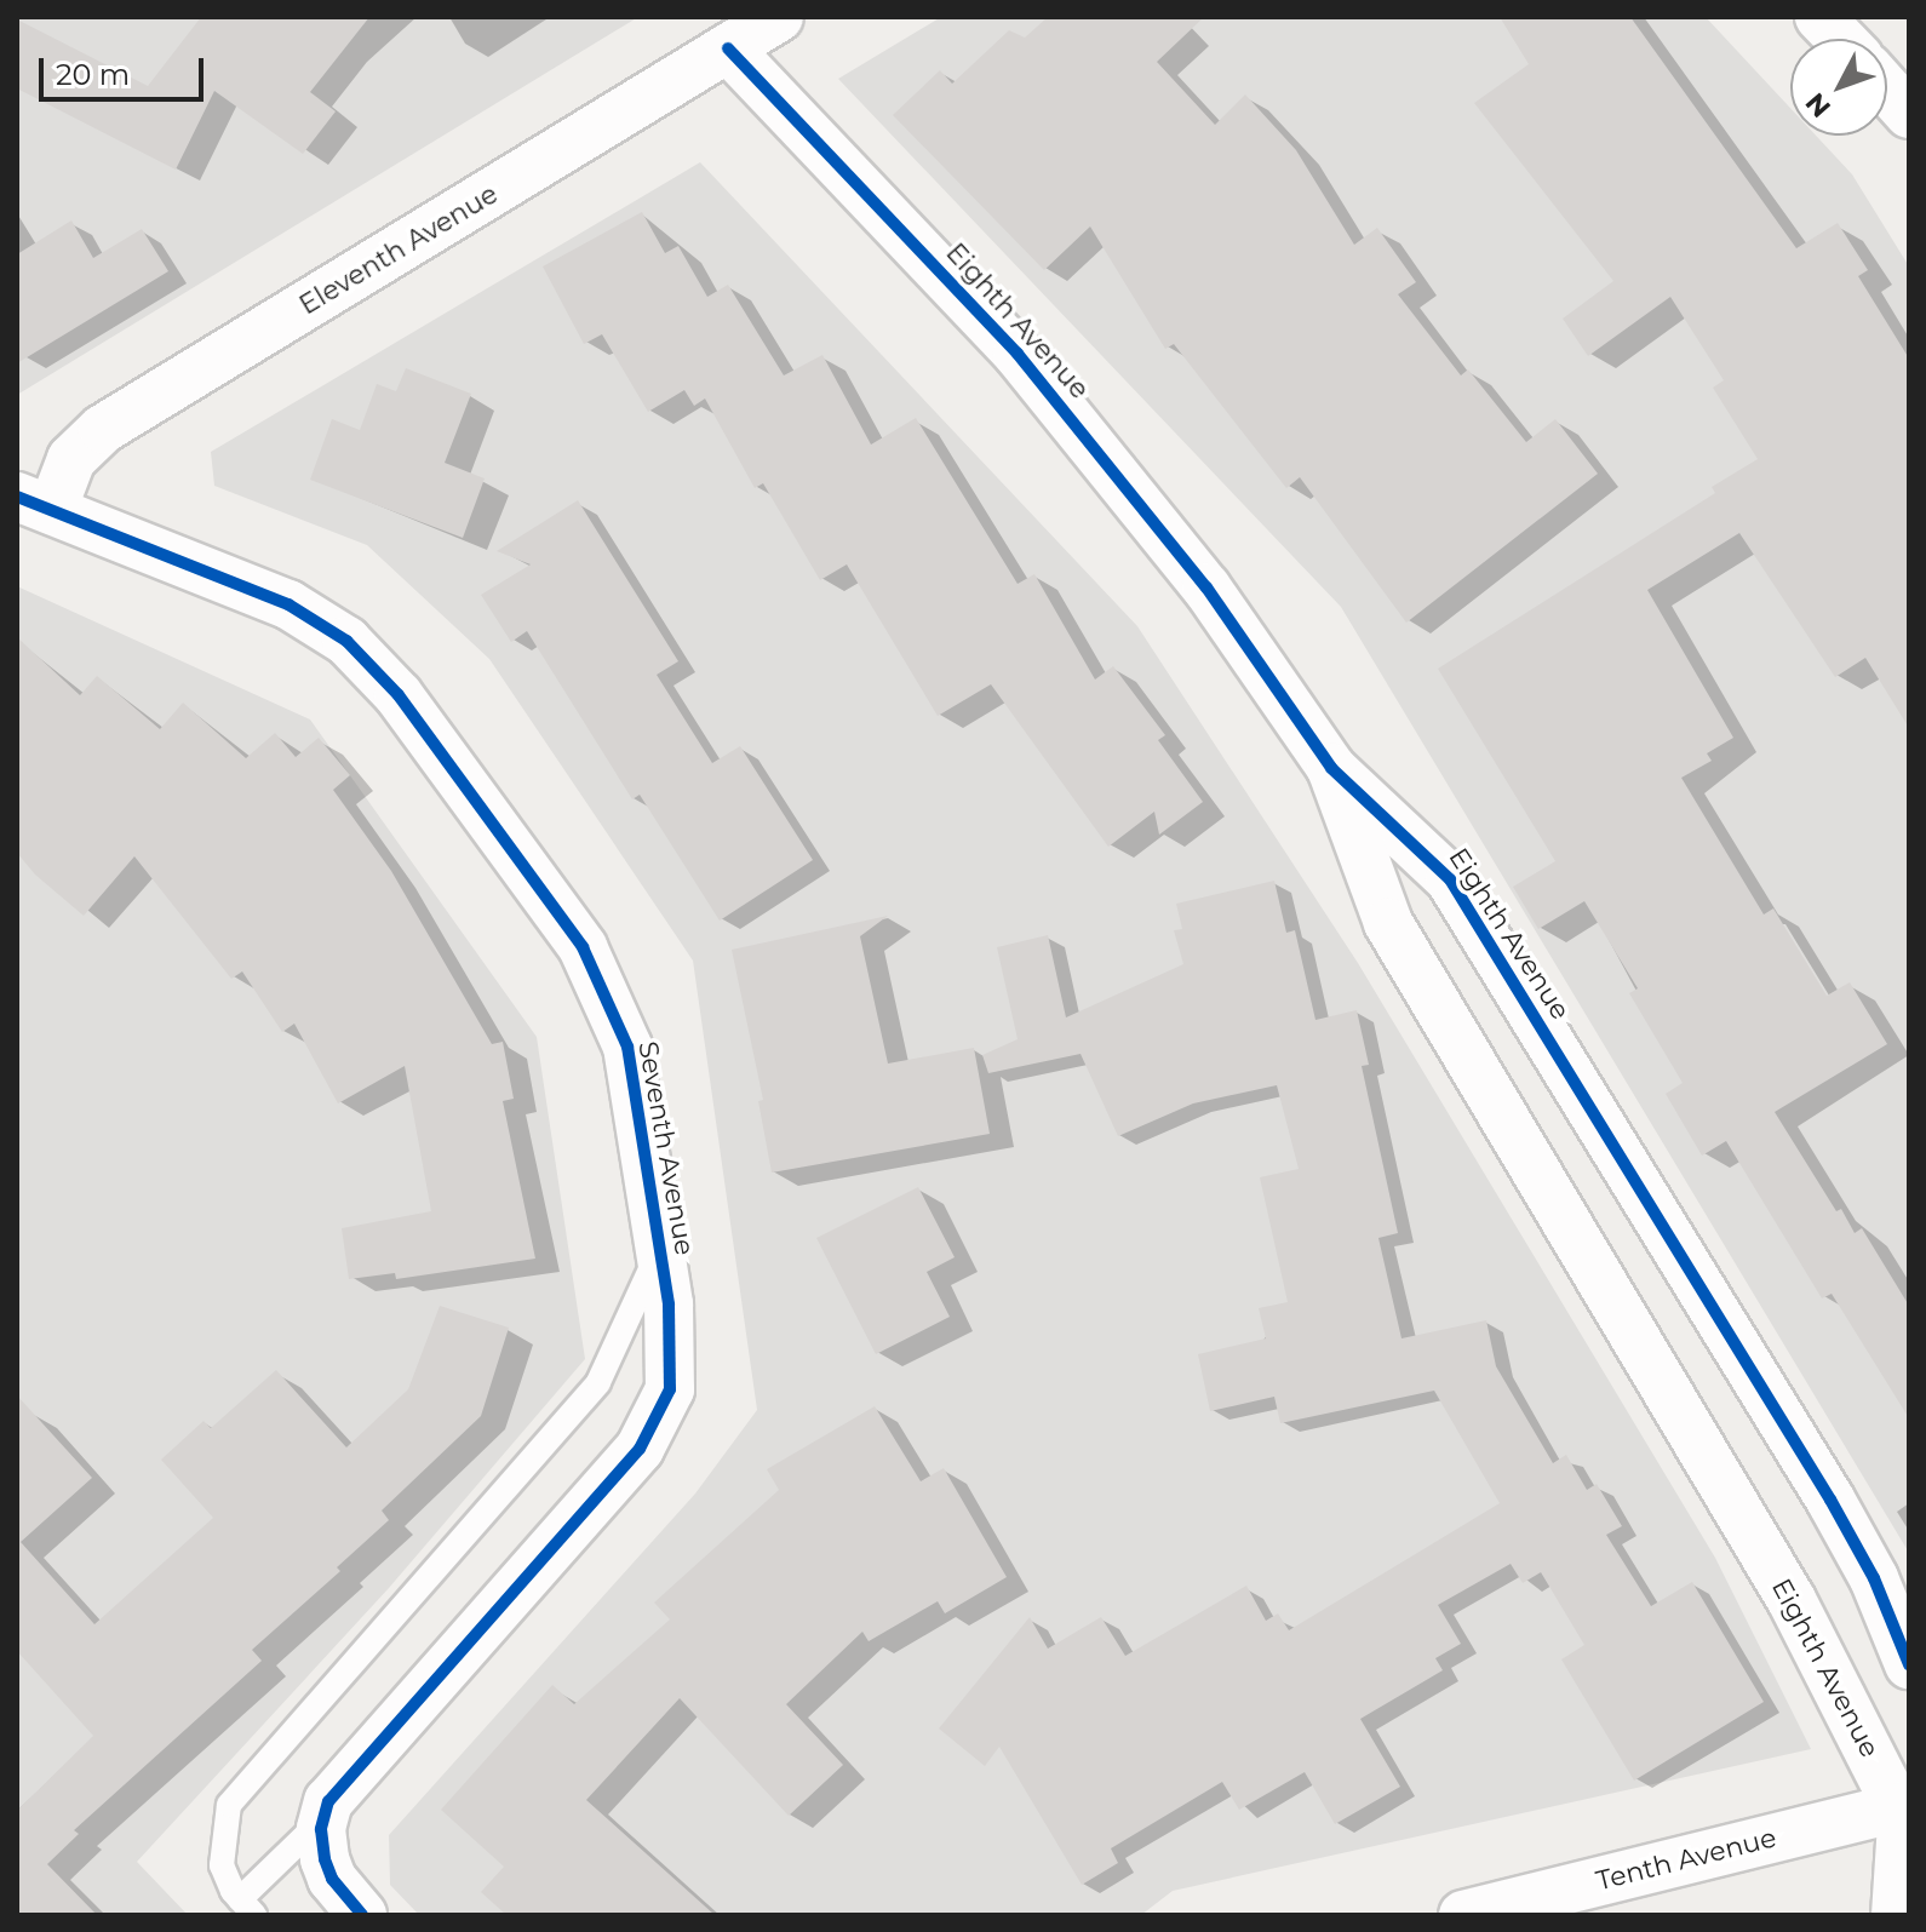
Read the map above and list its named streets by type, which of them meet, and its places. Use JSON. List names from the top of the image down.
{
  "streets": {
    "street": [
      "Eleventh Avenue",
      "Eighth Avenue",
      "Seventh Avenue",
      "Tenth Avenue"
    ]
  },
  "crossings": [
    ["Eleventh Avenue", "Eighth Avenue"],
    ["Eleventh Avenue", "Seventh Avenue"],
    ["Eighth Avenue", "Tenth Avenue"]
  ],
  "scale_bar": "20 m",
  "north": "bottom left"
}
